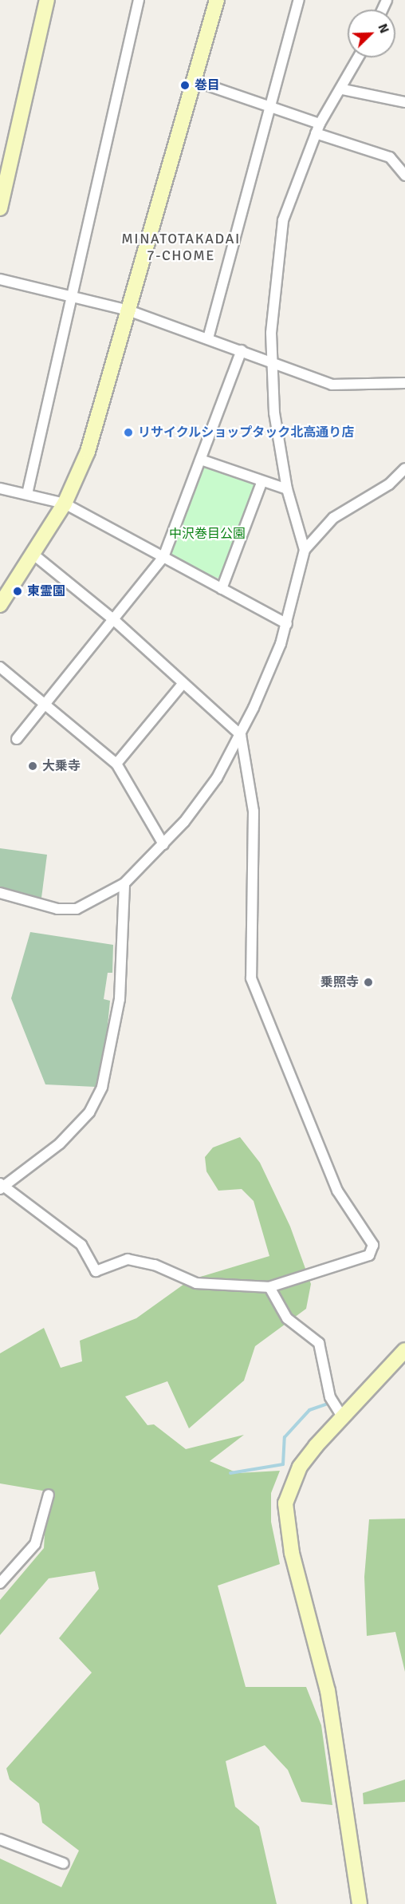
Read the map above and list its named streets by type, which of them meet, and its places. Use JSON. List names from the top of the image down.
{
  "districts": ["MINATOTAKADAI 7-CHOME"],
  "parks": ["中沢巻目公園"],
  "places": [
    "巻目",
    "リサイクルショップタック北高通り店",
    "東霊園",
    "大乗寺",
    "乗照寺"
  ],
  "north": "top right"
}
